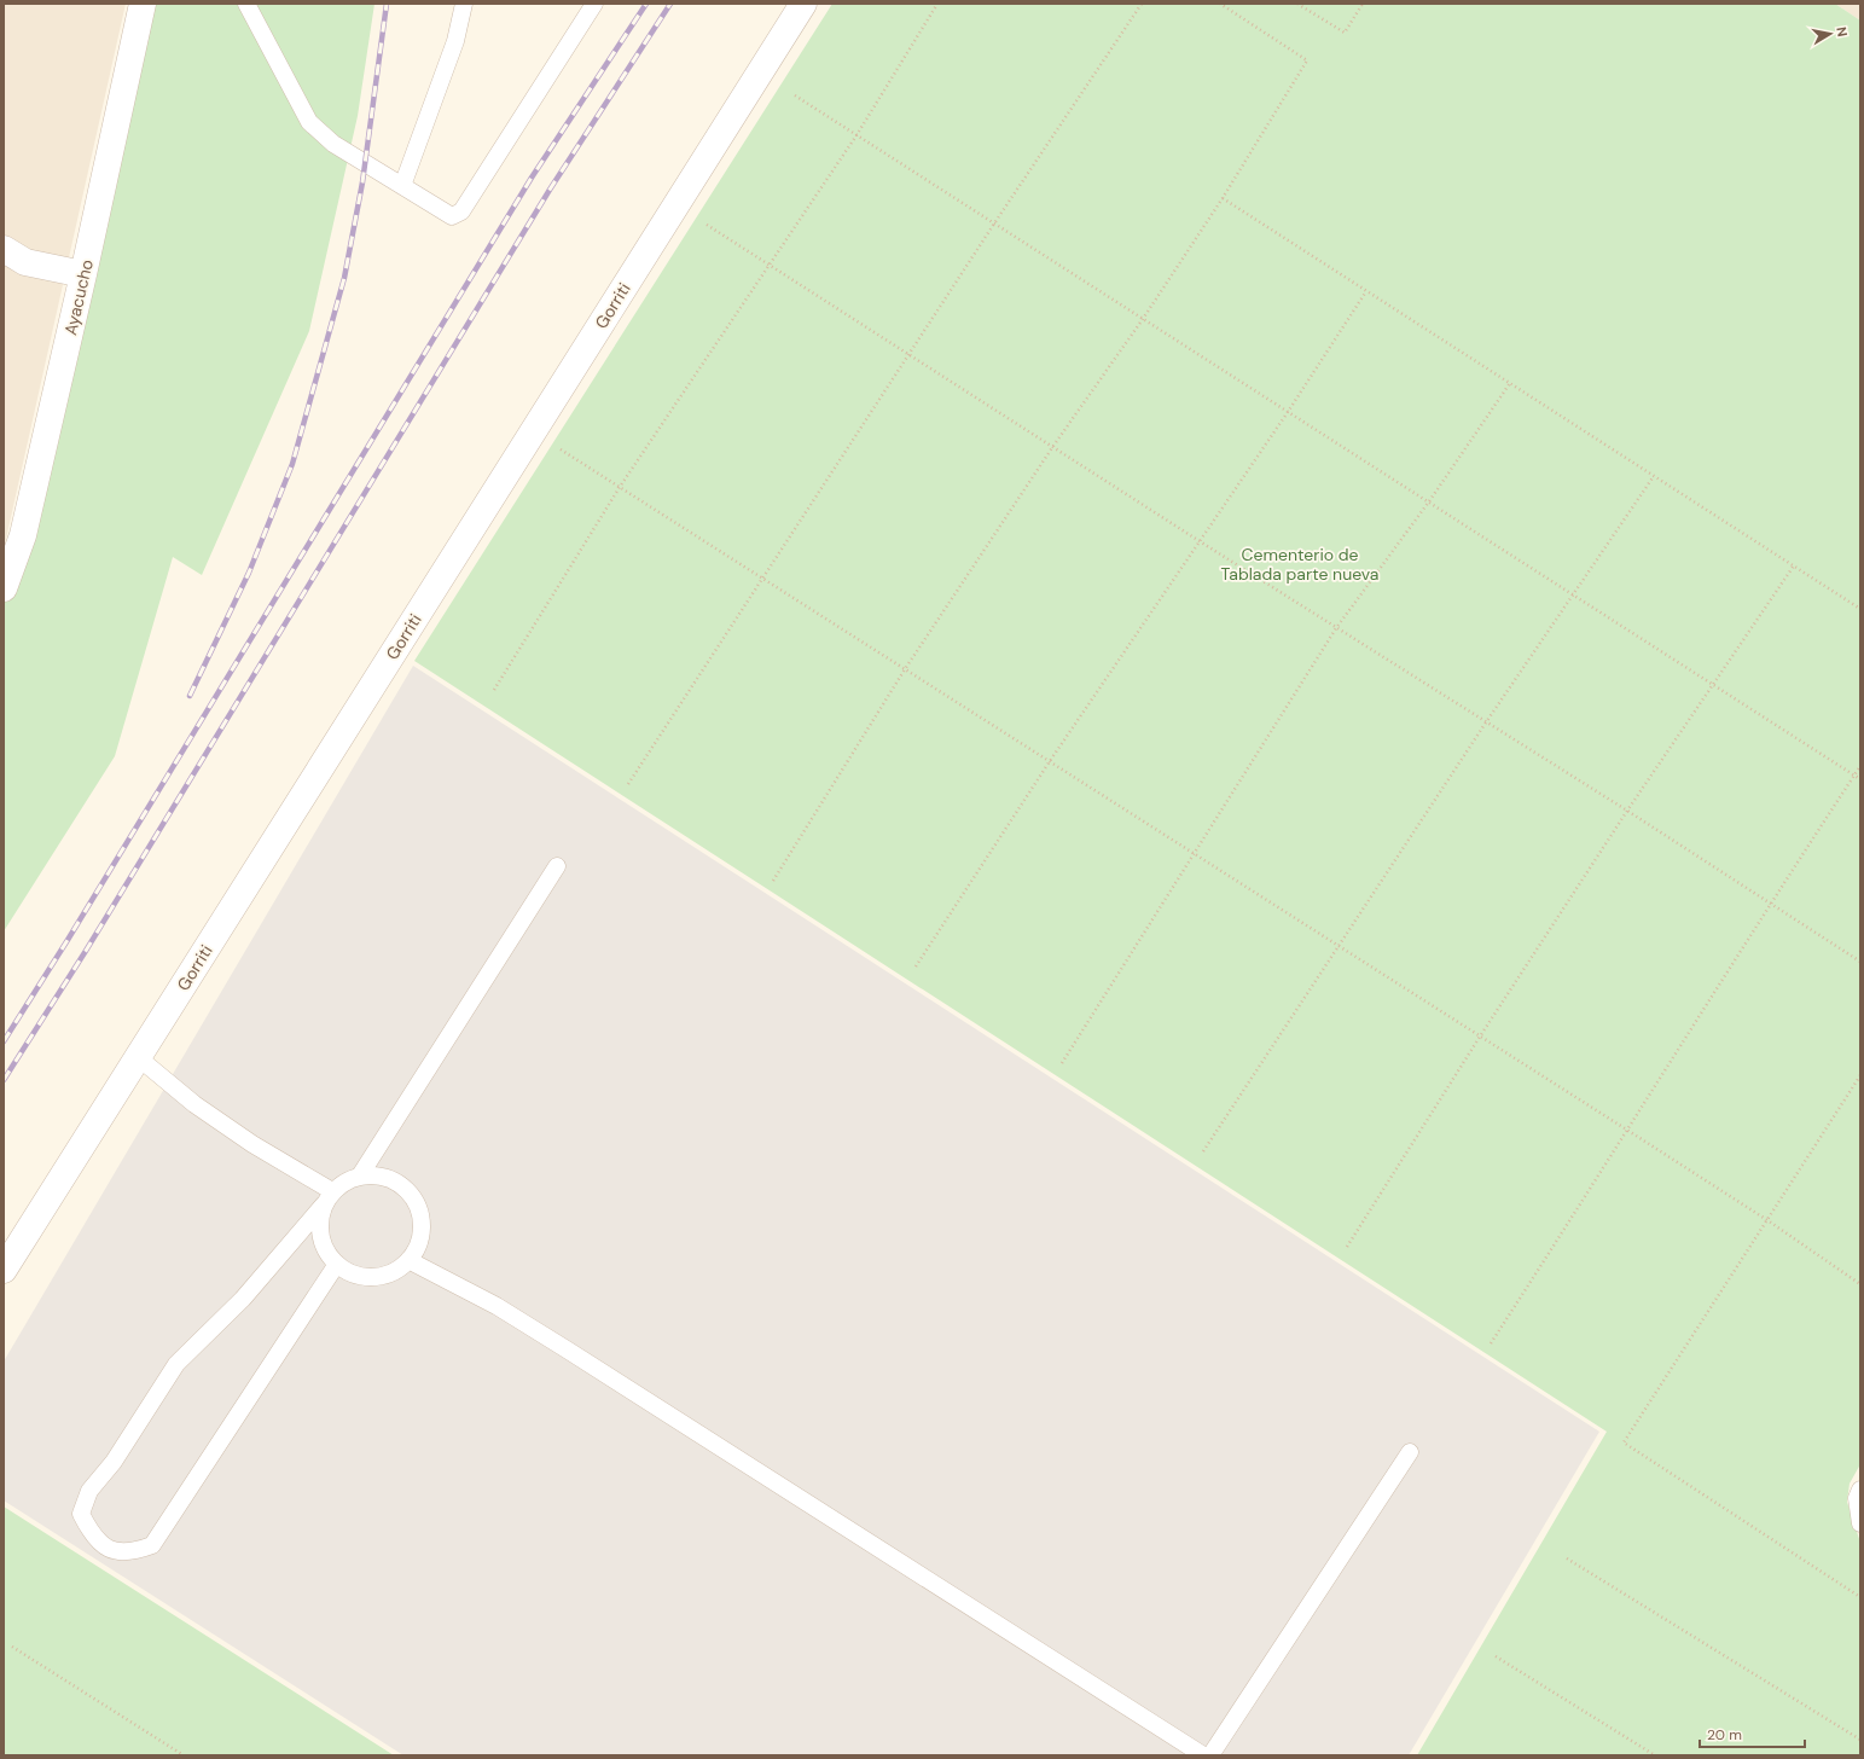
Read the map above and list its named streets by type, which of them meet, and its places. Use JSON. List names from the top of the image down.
{
  "streets": {
    "street": ["Ayacucho", "Gorriti"]
  },
  "parks": ["Cementerio de Tablada parte nueva"],
  "scale_bar": "20 m",
  "north": "right"
}
